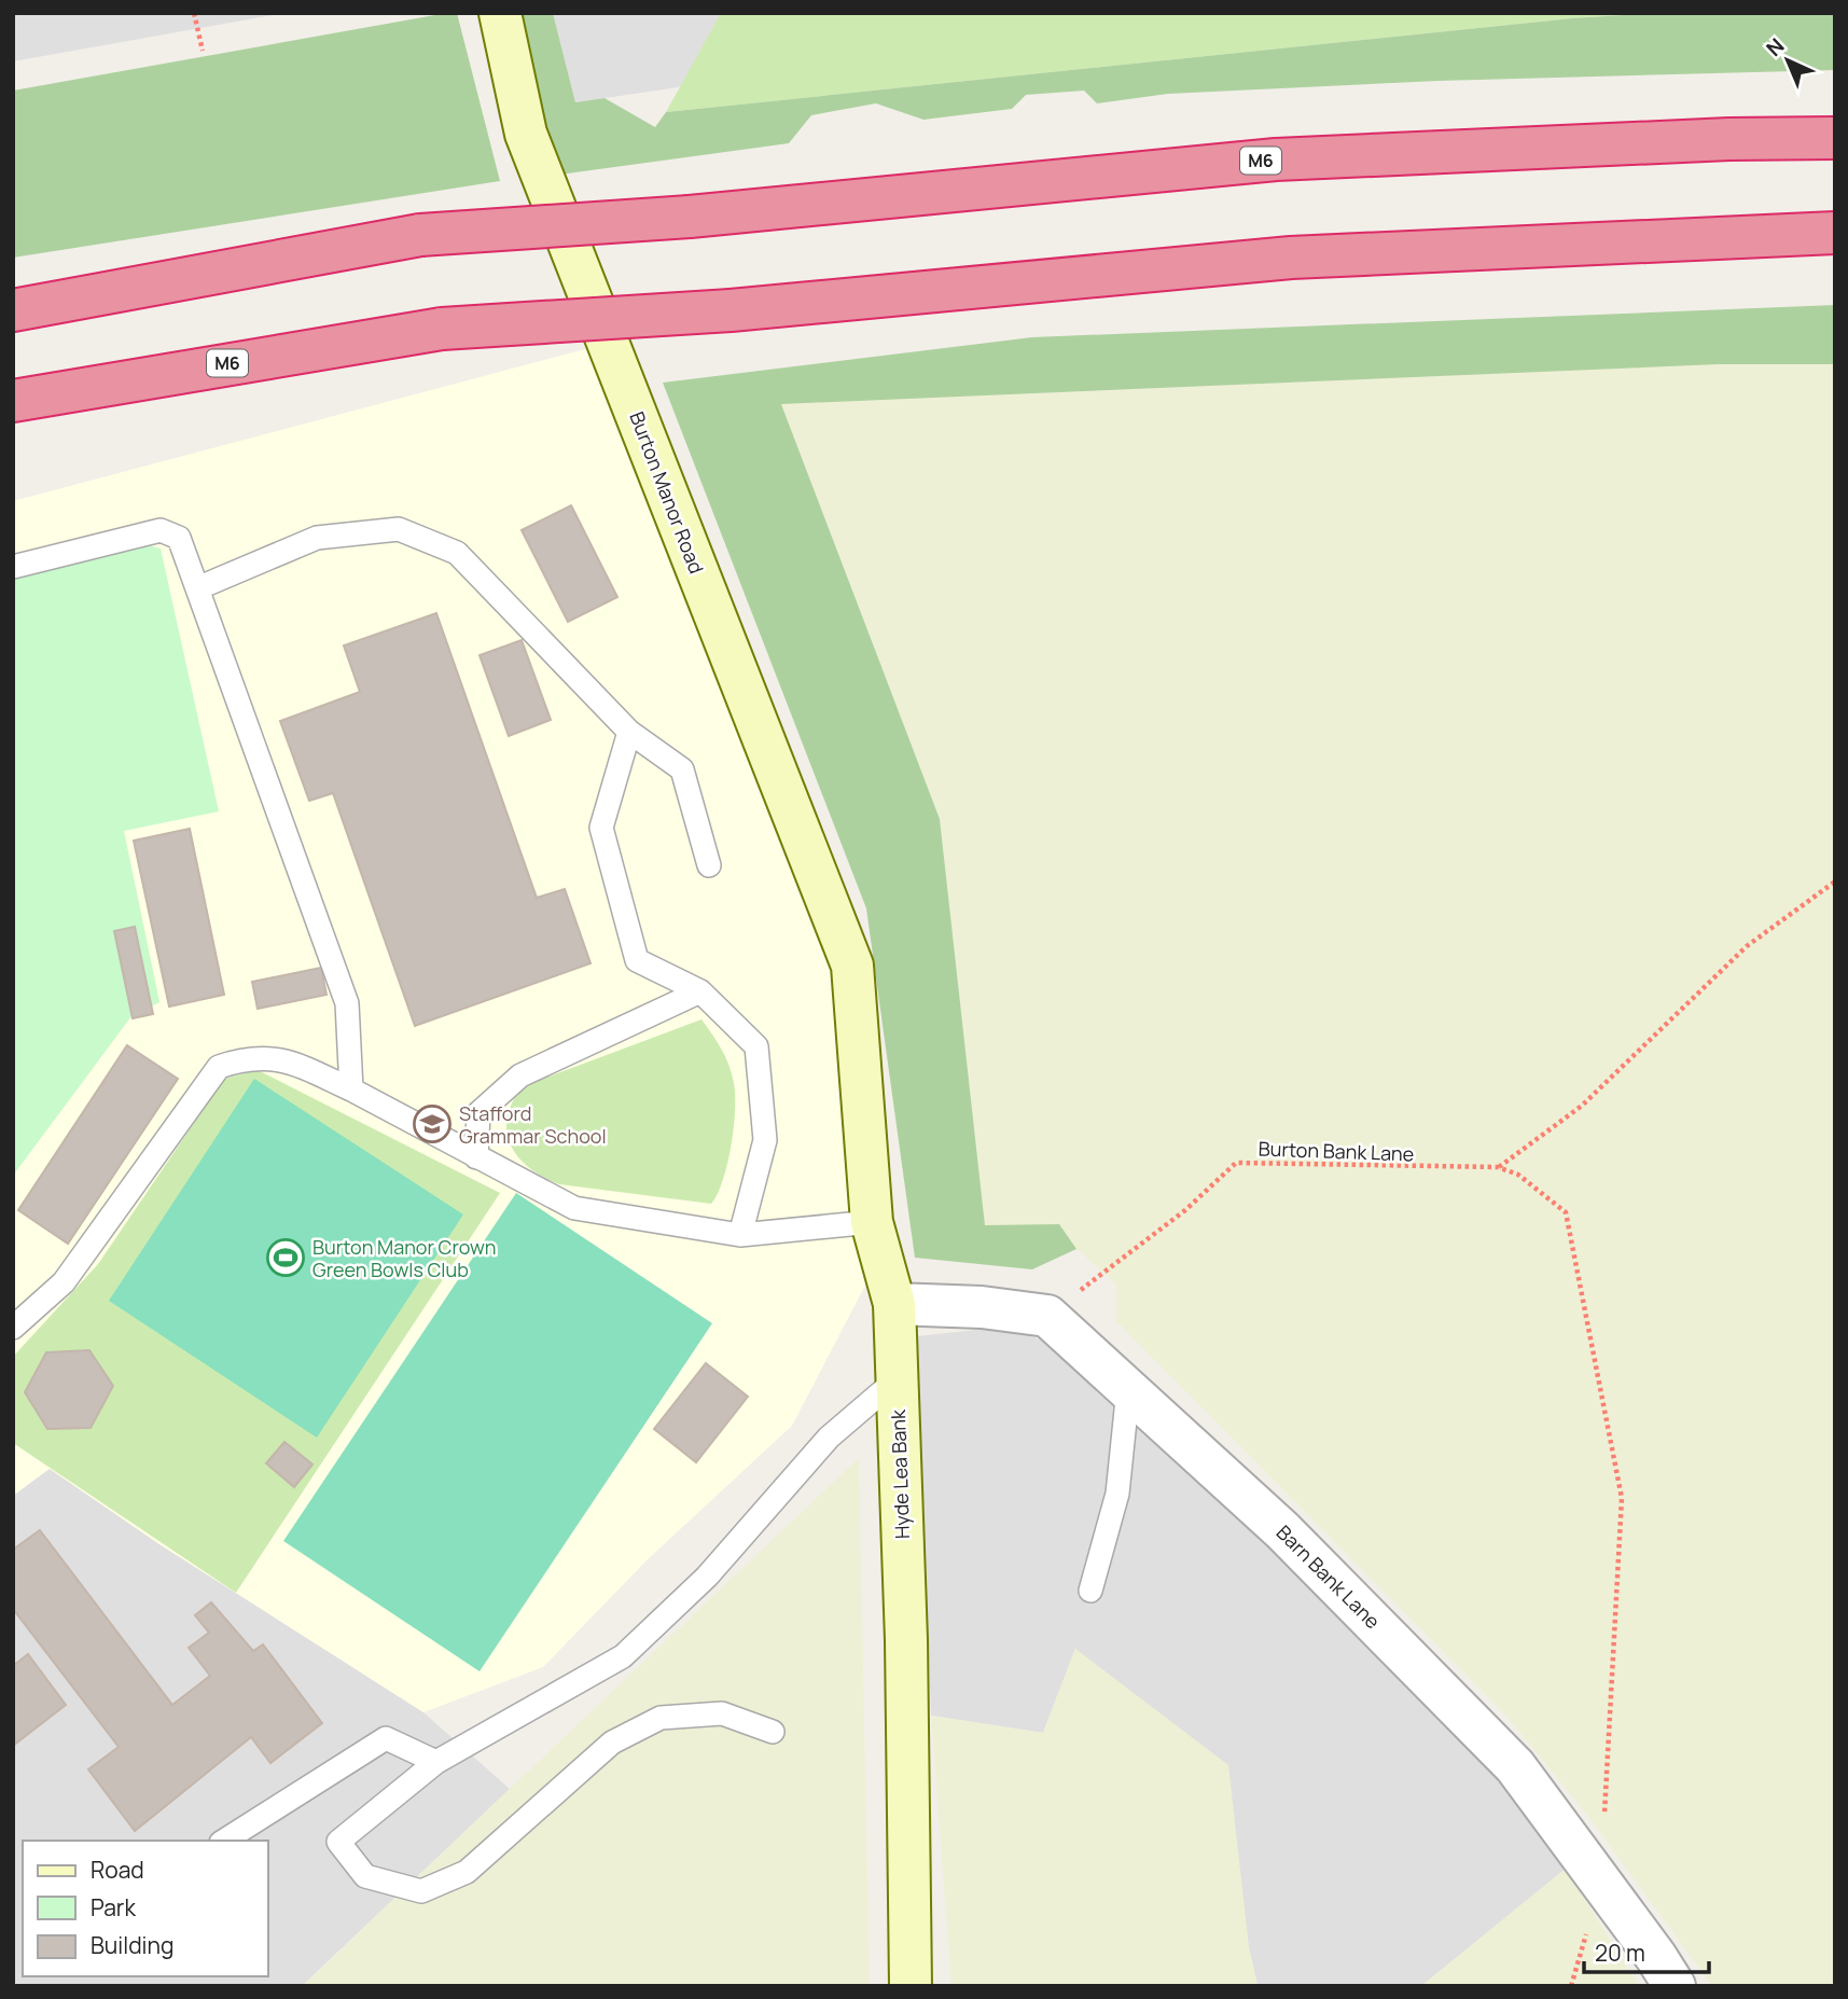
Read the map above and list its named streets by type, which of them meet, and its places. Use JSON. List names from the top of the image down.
{
  "streets": {
    "highway": ["M6"],
    "street": ["Burton Manor Road", "Hyde Lea Bank", "Barn Bank Lane"],
    "path": ["Burton Bank Lane"]
  },
  "crossings": [
    ["Burton Manor Road", "Hyde Lea Bank"],
    ["Burton Bank Lane", "Barn Bank Lane"]
  ],
  "places": {
    "school or university": ["Stafford Grammar School"],
    "sports": ["Burton Manor Crown Green Bowls Club"]
  },
  "legend": ["Road", "Park", "Building"],
  "scale_bar": "20 m",
  "north": "top left"
}
